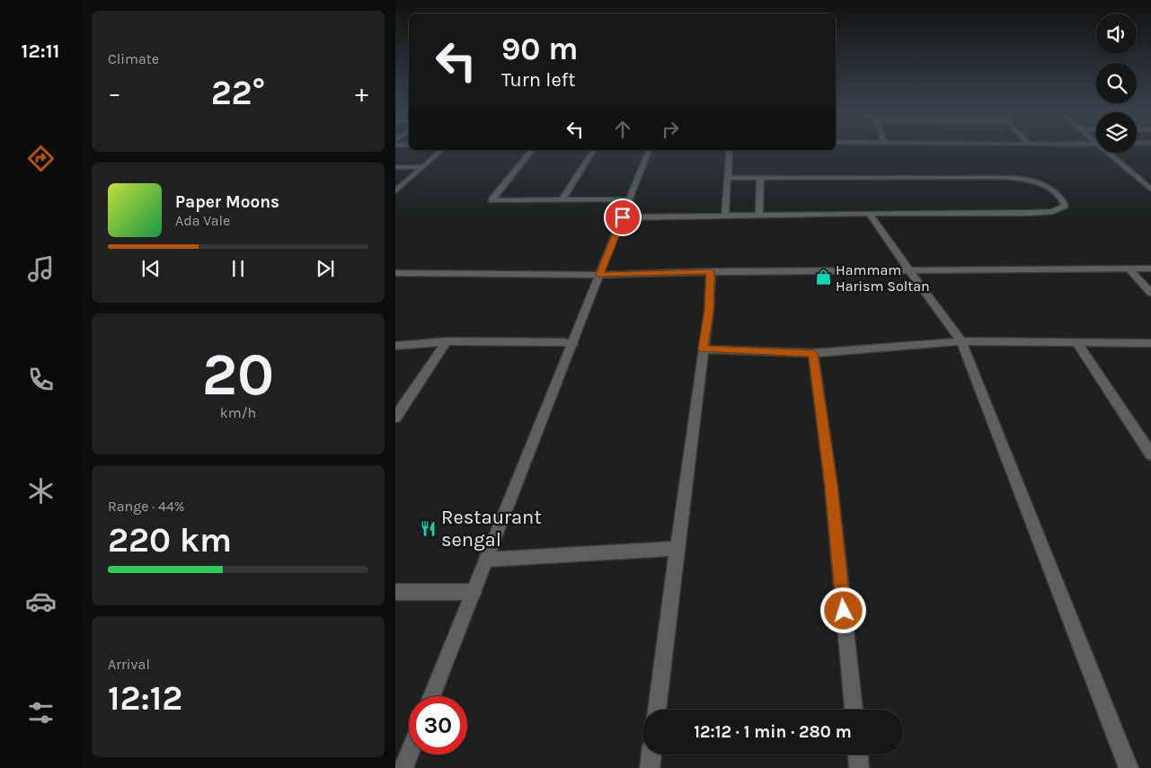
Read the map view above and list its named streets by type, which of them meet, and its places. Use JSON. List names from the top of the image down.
{
  "places": {
    "shop": ["Hammam Harism Soltan"],
    "restaurant": ["Restaurant sengal"]
  },
  "page": {
    "tabs": "12:11",
    "tile": [
      "Climate",
      ["20", "km/h"],
      ["Range · 44%", "220 km"],
      ["Arrival", "12:12"]
    ],
    "turn": ["90 m", "Turn left"],
    "heat": ["−", "22°", "+"],
    "song": ["Paper Moons", "Ada Vale"],
    "limit": "30",
    "trip": "12:12 · 1 min · 280 m"
  }
}
